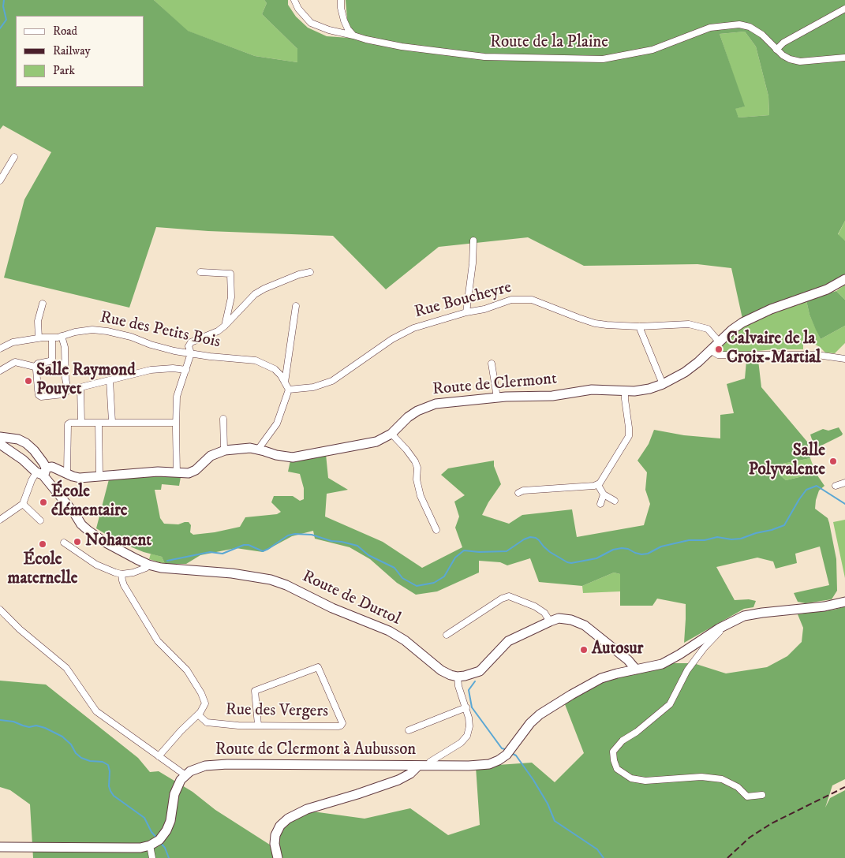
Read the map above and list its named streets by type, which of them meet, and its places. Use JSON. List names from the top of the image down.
{
  "streets": {
    "street": [
      "Route de la Plaine",
      "Rue Boucheyre",
      "Rue des Petits Bois",
      "Route de Clermont",
      "Route de Durtol",
      "Rue des Vergers",
      "Route de Clermont à Aubusson"
    ]
  },
  "crossings": [
    ["Rue Boucheyre", "Rue des Petits Bois"],
    ["Rue Boucheyre", "Route de Clermont"],
    ["Route de Clermont", "Route de Durtol"]
  ],
  "places": [
    "Calvaire de la Croix-Martial",
    "Salle Raymond Pouyet",
    "Salle Polyvalente",
    "École élémentaire",
    "Nohanent",
    "École maternelle",
    "Autosur"
  ],
  "legend": ["Road", "Railway", "Park"]
}
